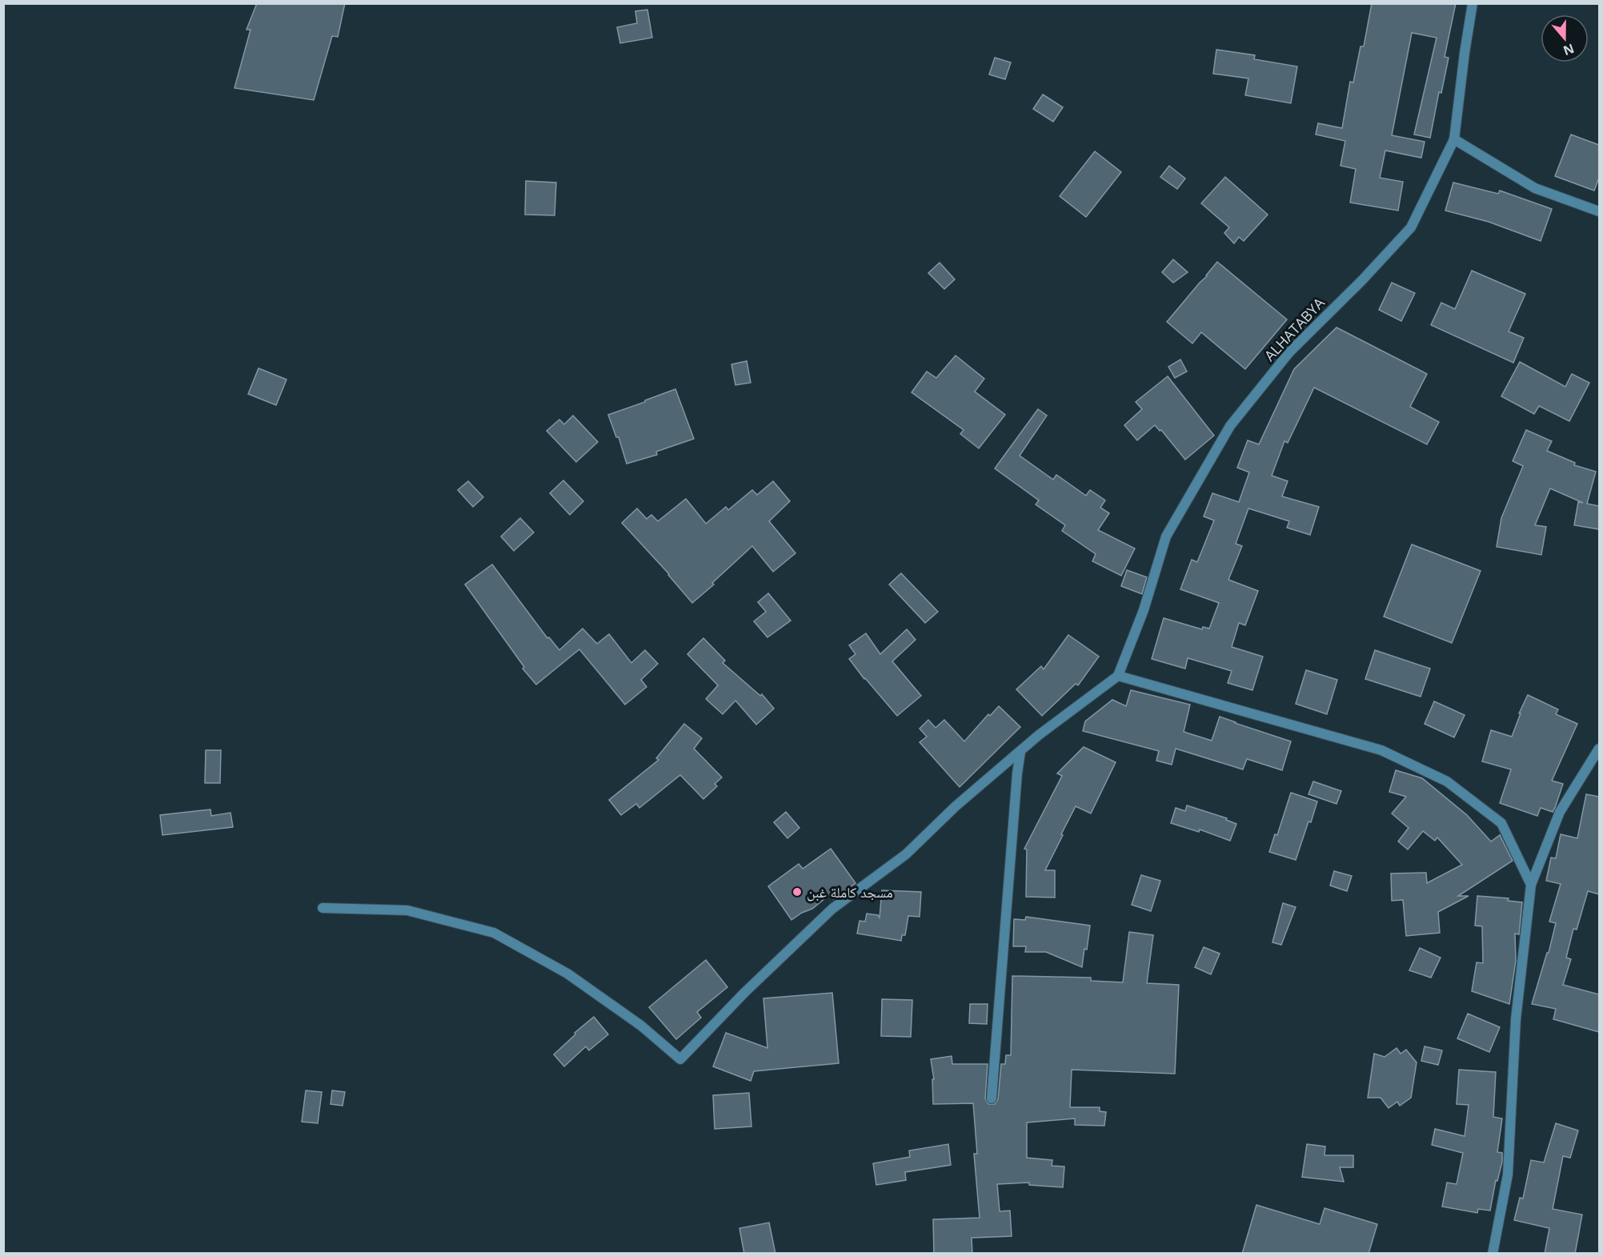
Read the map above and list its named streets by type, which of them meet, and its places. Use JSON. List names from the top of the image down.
{
  "streets": {
    "street": ["ALHATABYA"]
  },
  "places": ["مسجد كاملة غبن"],
  "north": "bottom"
}
